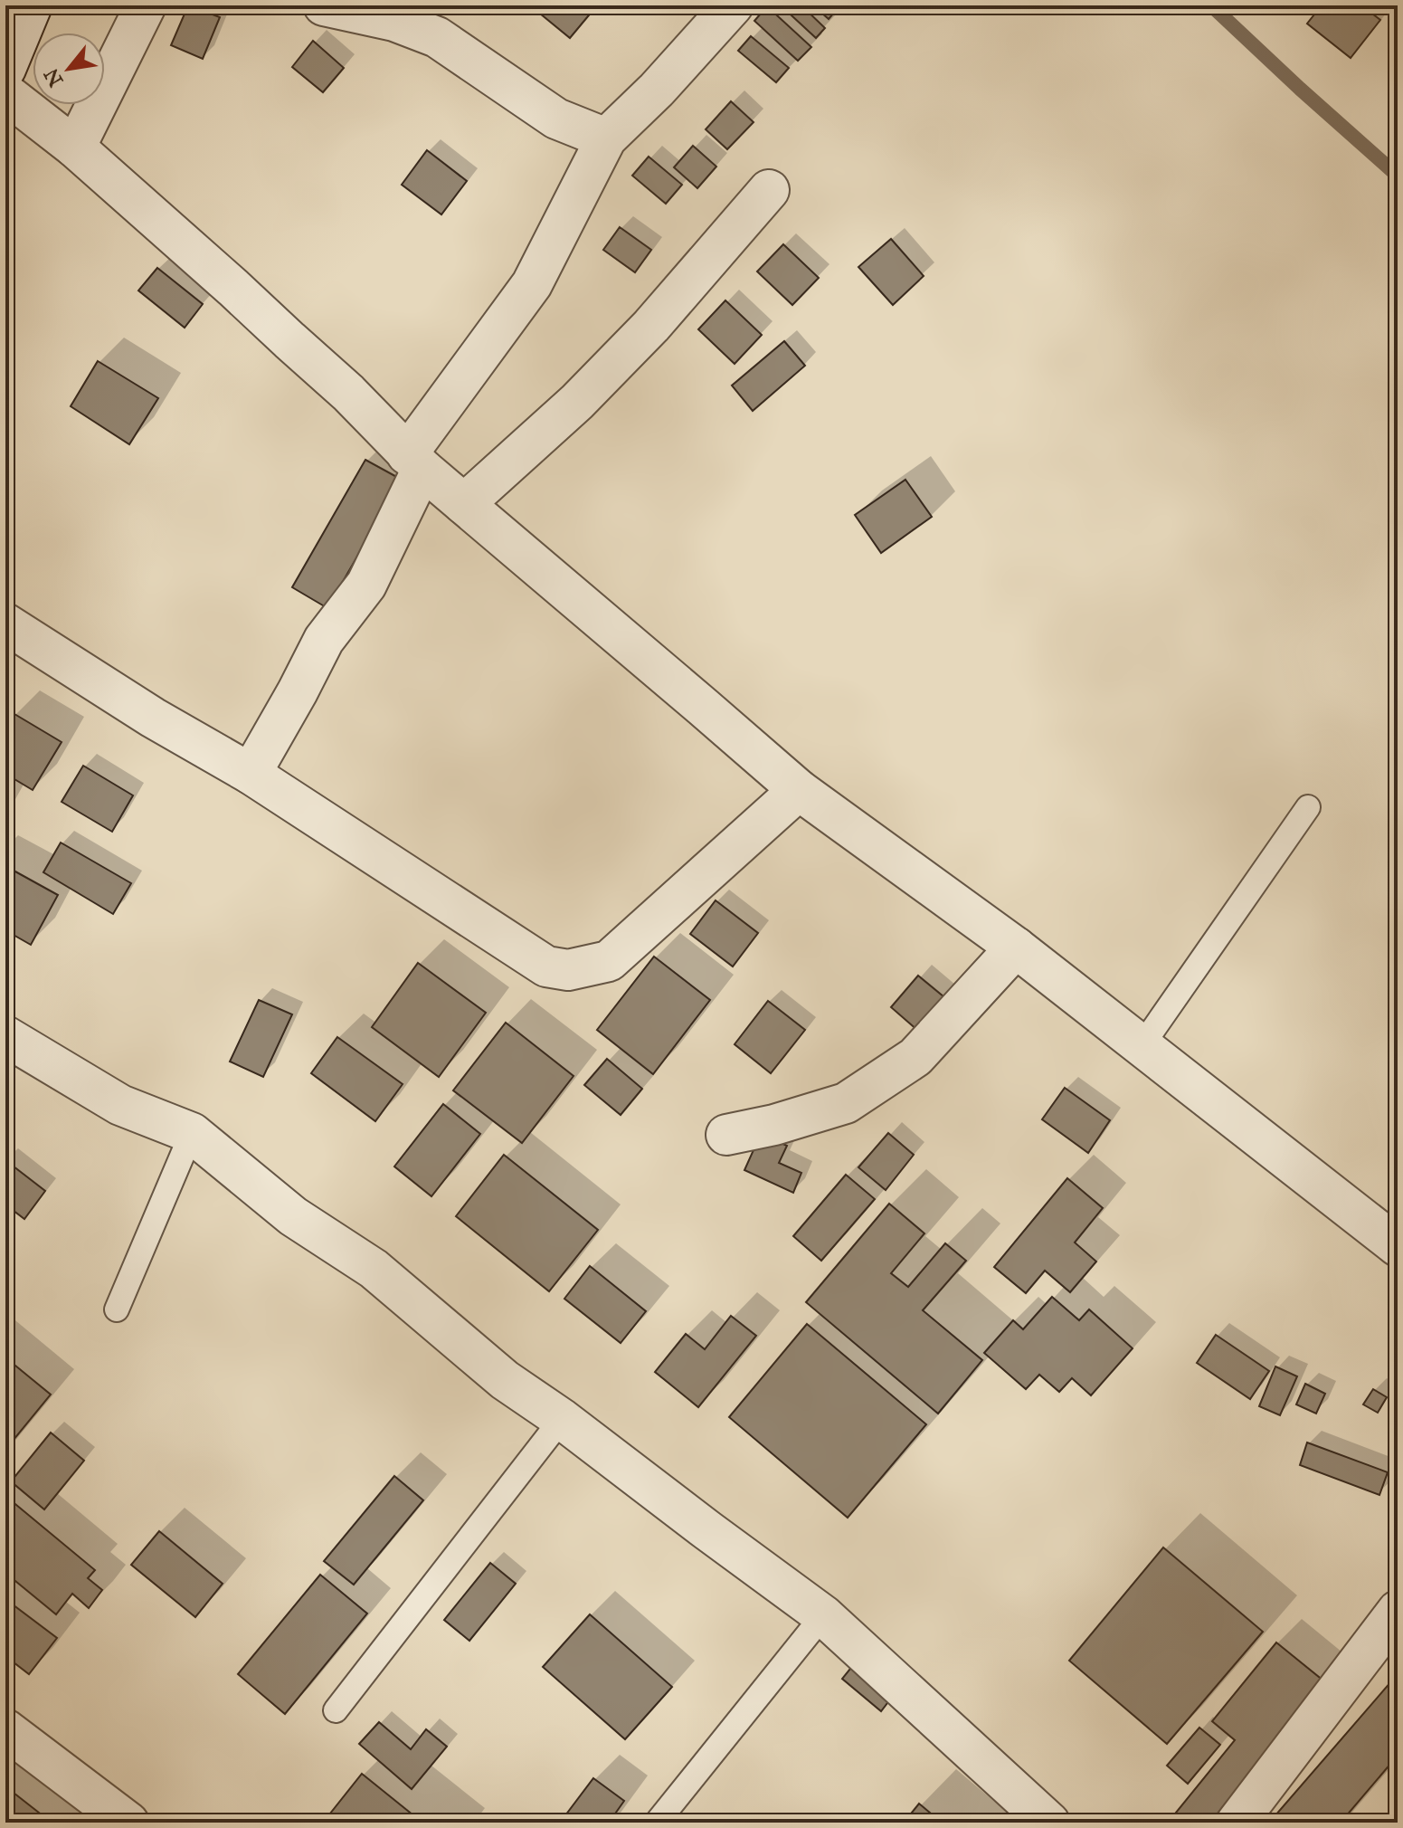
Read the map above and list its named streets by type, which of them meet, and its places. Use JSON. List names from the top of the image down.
{
  "north": "bottom left"
}
